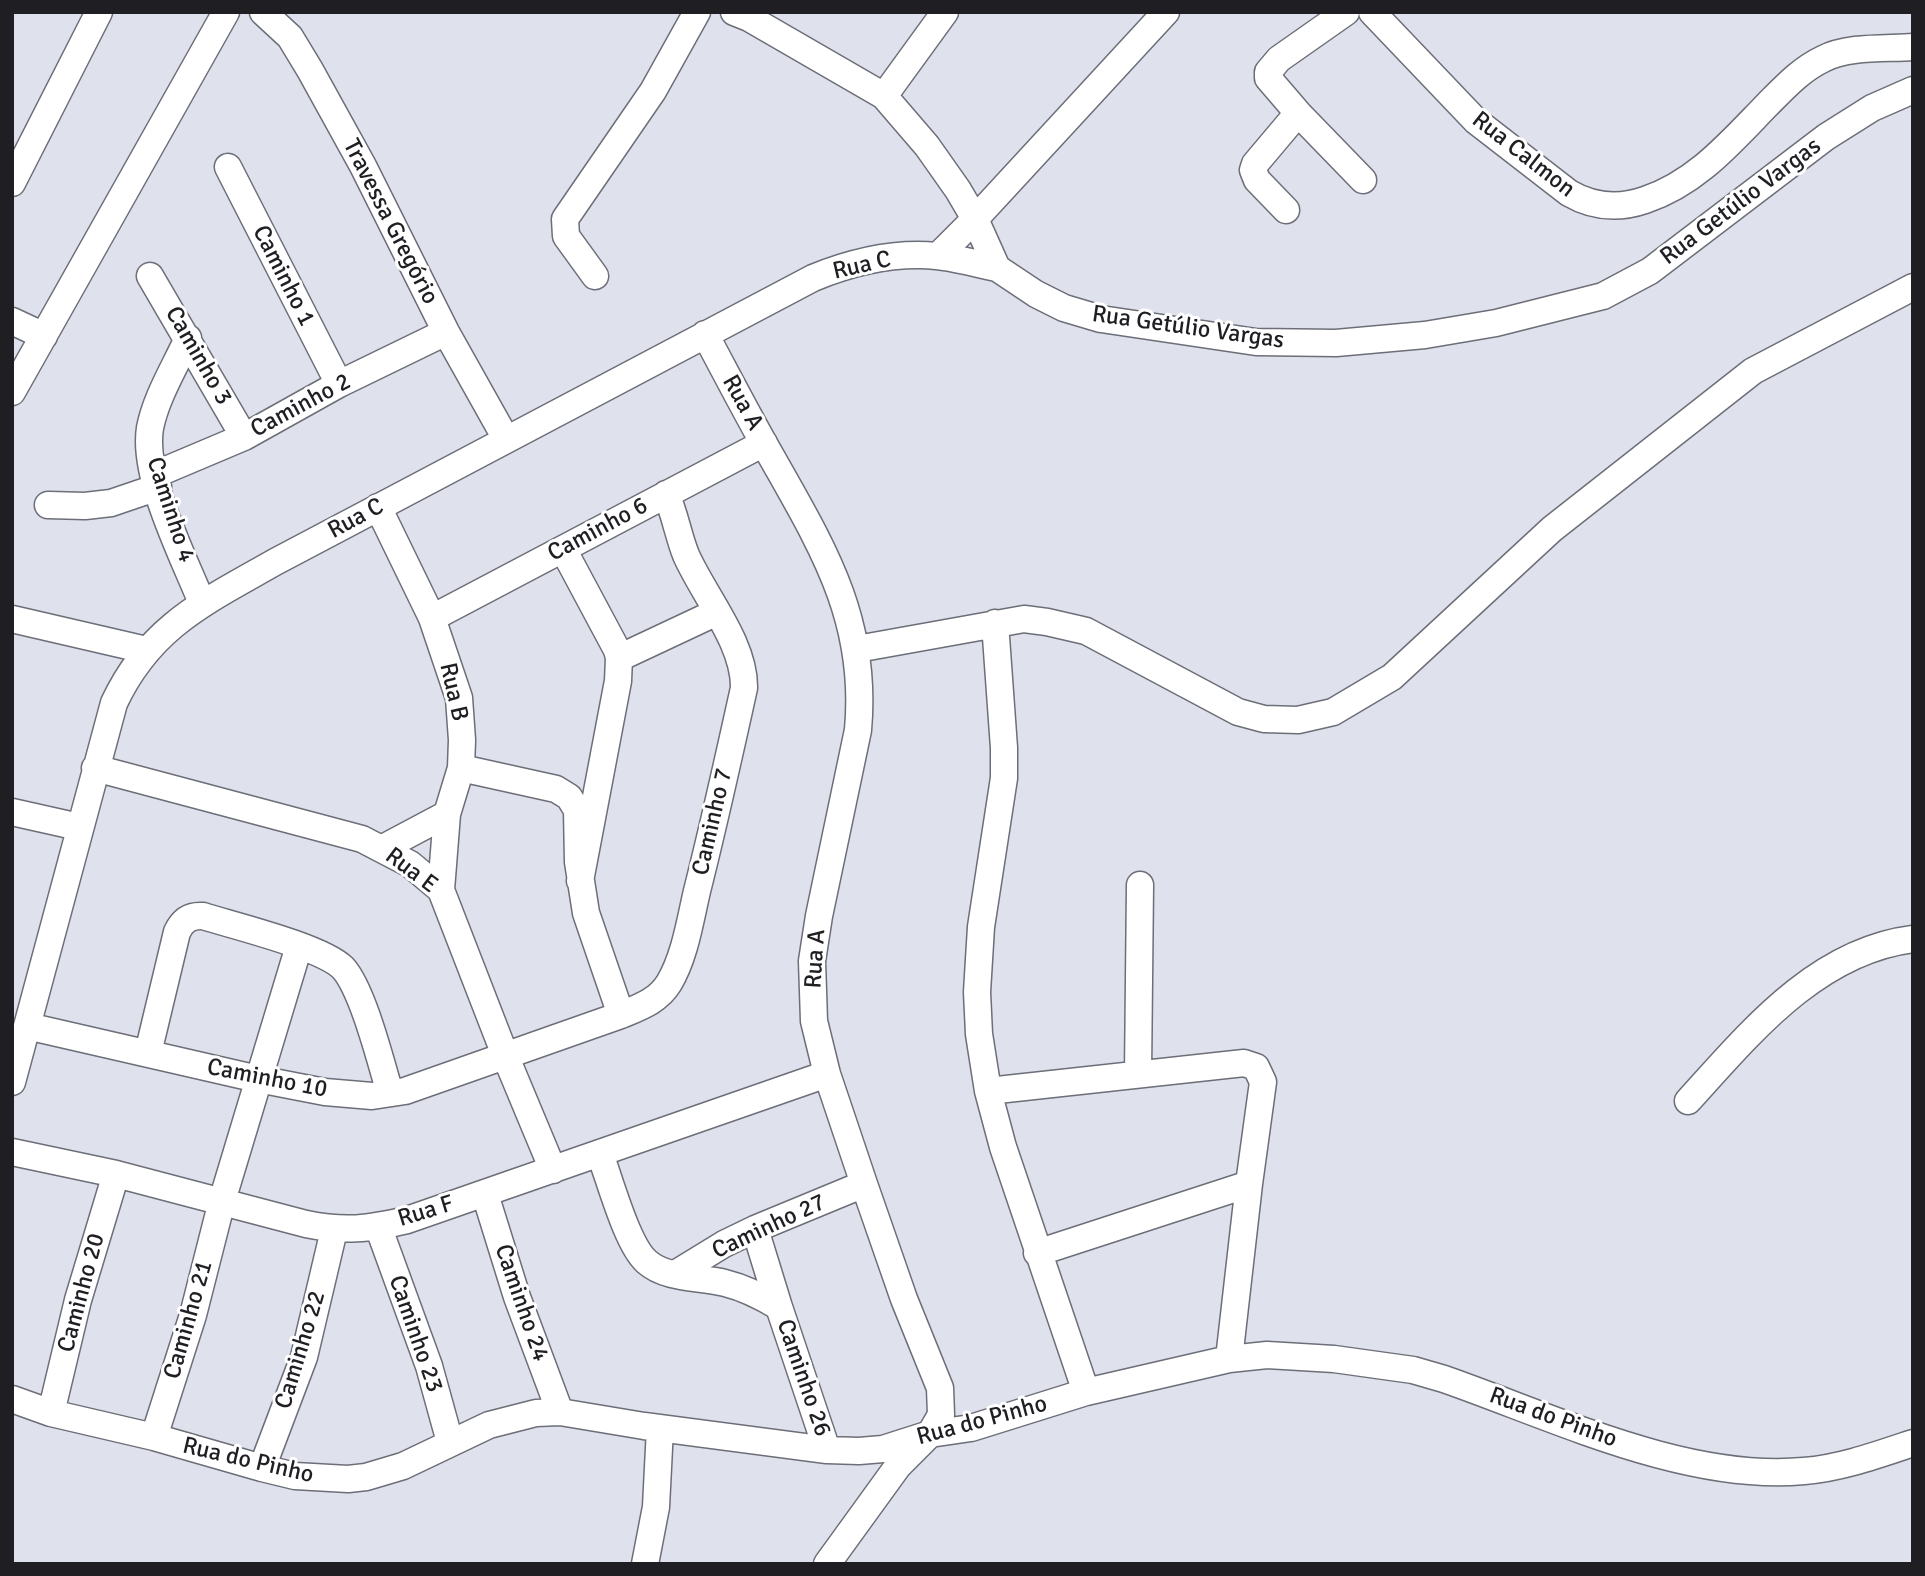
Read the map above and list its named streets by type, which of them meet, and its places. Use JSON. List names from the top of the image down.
{
  "streets": {
    "street": [
      "Rua Calmon",
      "Rua Getúlio Vargas",
      "Travessa Gregório",
      "Rua C",
      "Caminho 1",
      "Caminho 3",
      "Rua A",
      "Caminho 2",
      "Caminho 4",
      "Caminho 6",
      "Rua B",
      "Caminho 7",
      "Rua E",
      "Caminho 10",
      "Rua F",
      "Caminho 27",
      "Caminho 20",
      "Caminho 24",
      "Caminho 21",
      "Caminho 23",
      "Caminho 22",
      "Caminho 26",
      "Rua do Pinho"
    ]
  },
  "crossings": [
    ["Rua Getúlio Vargas", "Rua C"],
    ["Travessa Gregório", "Rua C"],
    ["Travessa Gregório", "Caminho 2"],
    ["Rua C", "Rua A"],
    ["Rua C", "Caminho 4"],
    ["Rua C", "Rua B"],
    ["Rua C", "Rua E"],
    ["Rua C", "Caminho 10"],
    ["Caminho 1", "Caminho 2"],
    ["Caminho 3", "Caminho 2"],
    ["Caminho 3", "Caminho 4"],
    ["Rua A", "Caminho 6"],
    ["Rua A", "Rua F"],
    ["Rua A", "Caminho 27"],
    ["Rua A", "Rua do Pinho"],
    ["Caminho 2", "Caminho 4"],
    ["Caminho 6", "Rua B"],
    ["Caminho 6", "Caminho 7"],
    ["Rua B", "Rua E"],
    ["Caminho 7", "Rua E"],
    ["Caminho 7", "Caminho 10"],
    ["Rua E", "Caminho 10"],
    ["Rua E", "Rua F"],
    ["Caminho 10", "Caminho 21"],
    ["Rua F", "Caminho 20"],
    ["Rua F", "Caminho 24"],
    ["Rua F", "Caminho 21"],
    ["Rua F", "Caminho 23"],
    ["Rua F", "Caminho 22"],
    ["Caminho 27", "Caminho 26"],
    ["Caminho 20", "Rua do Pinho"],
    ["Caminho 24", "Rua do Pinho"],
    ["Caminho 21", "Rua do Pinho"],
    ["Caminho 23", "Rua do Pinho"],
    ["Caminho 22", "Rua do Pinho"],
    ["Caminho 26", "Rua do Pinho"]
  ]
}
